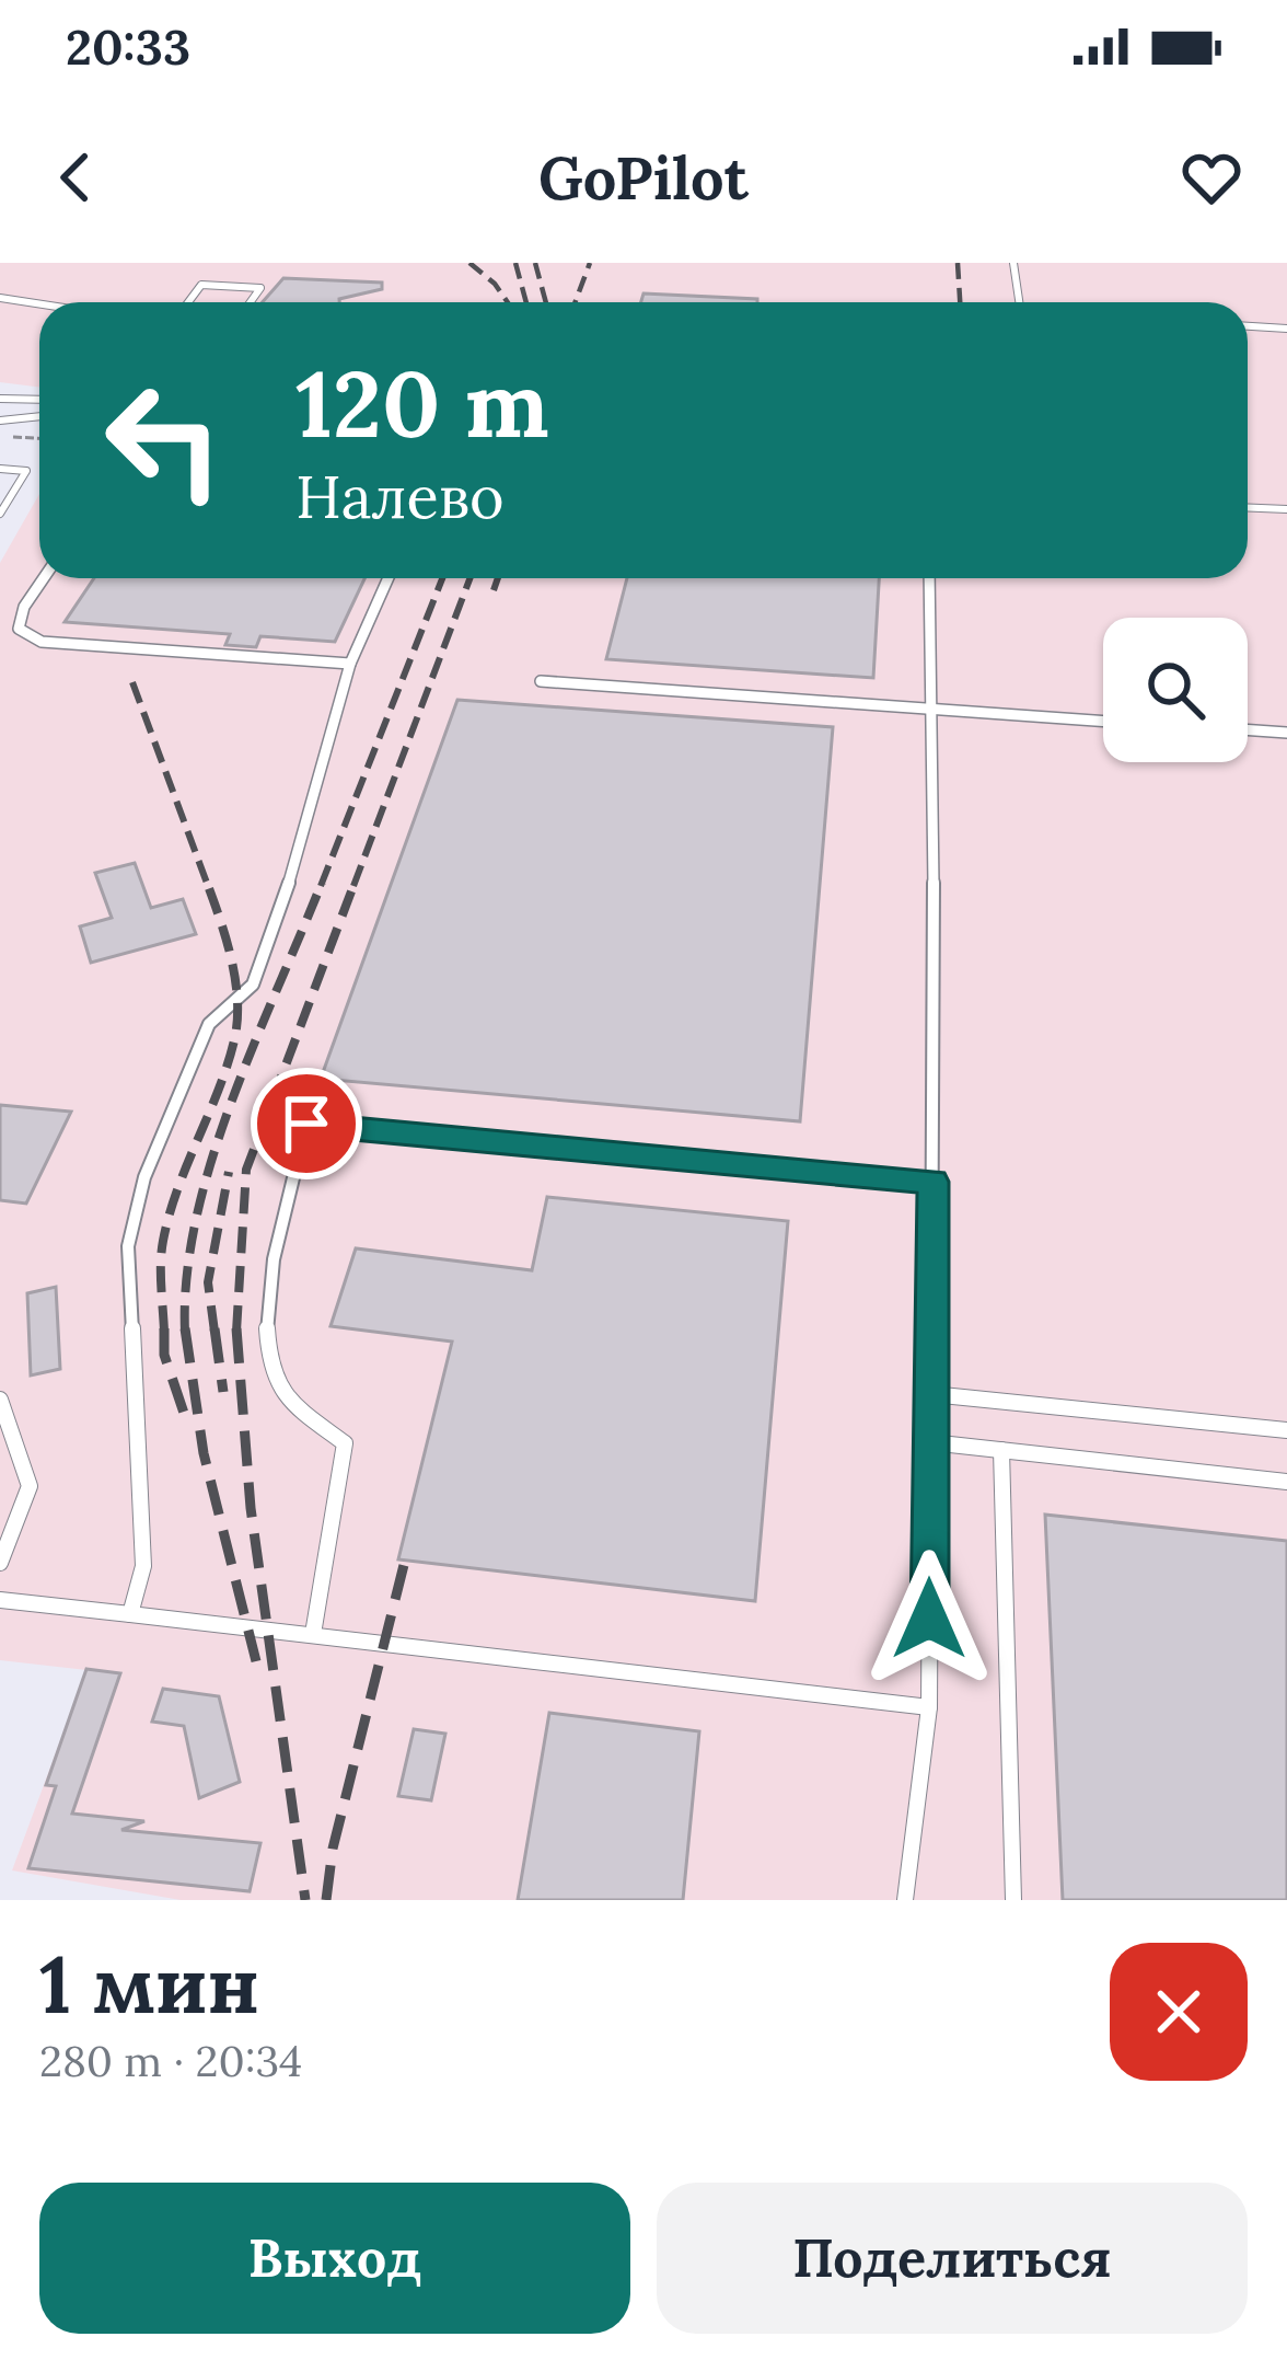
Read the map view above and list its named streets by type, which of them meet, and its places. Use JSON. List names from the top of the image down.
{
  "page": {
    "status": "20:33",
    "header": "GoPilot",
    "turn": ["120 m", "Налево"],
    "heading": ["1 мин", "280 m · 20:34"],
    "buttons": ["Выход", "Поделиться"]
  }
}
